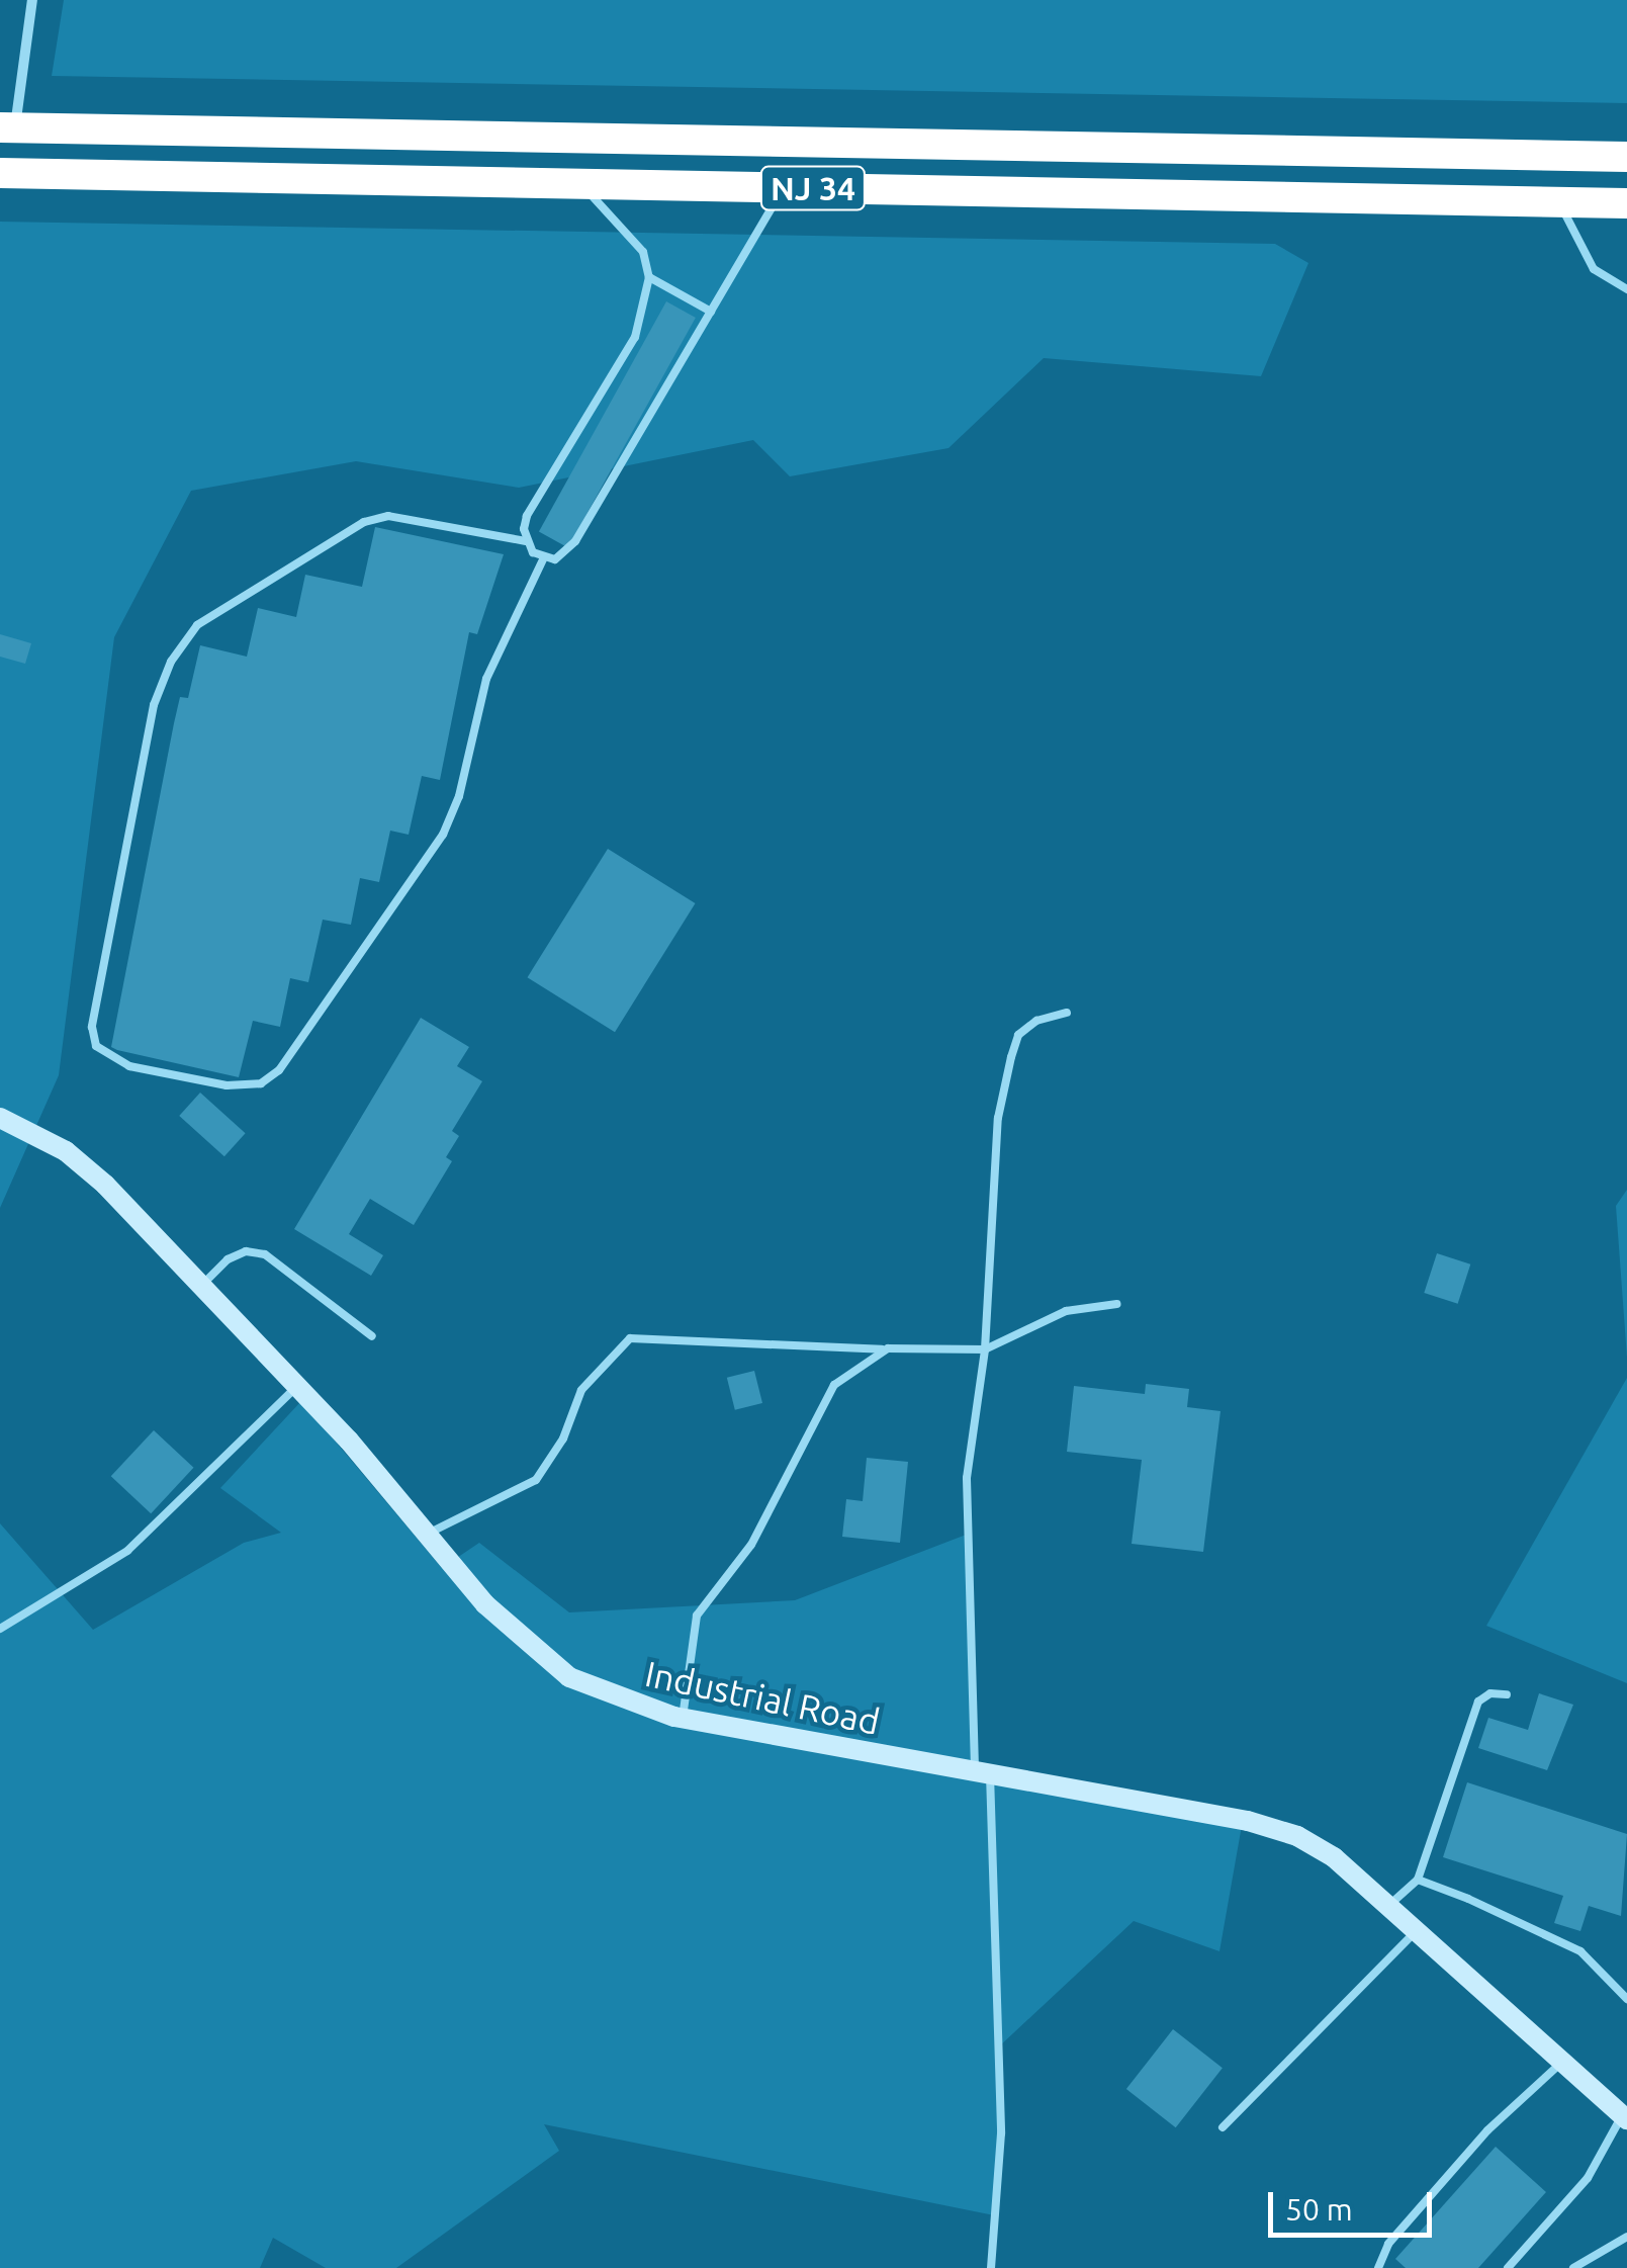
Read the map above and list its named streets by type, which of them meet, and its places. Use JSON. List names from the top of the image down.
{
  "streets": {
    "highway": ["NJ 34"],
    "street": ["Industrial Road"]
  },
  "scale_bar": "50 m"
}
